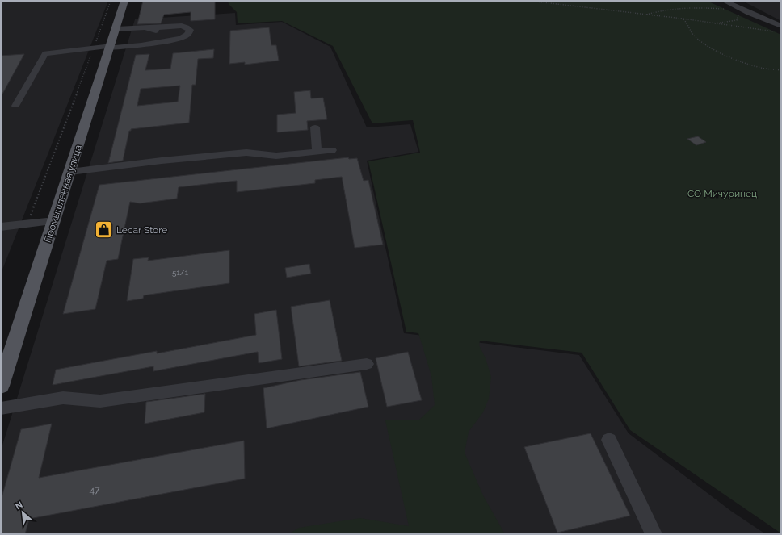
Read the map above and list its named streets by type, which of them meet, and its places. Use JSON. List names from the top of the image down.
{
  "streets": {
    "main road": ["Промышленная улица"]
  },
  "parks": ["СО Мичуринец"],
  "places": {
    "shop": ["Lecar Store"]
  },
  "house_numbers": ["51/1", "47"],
  "north": "top left"
}
